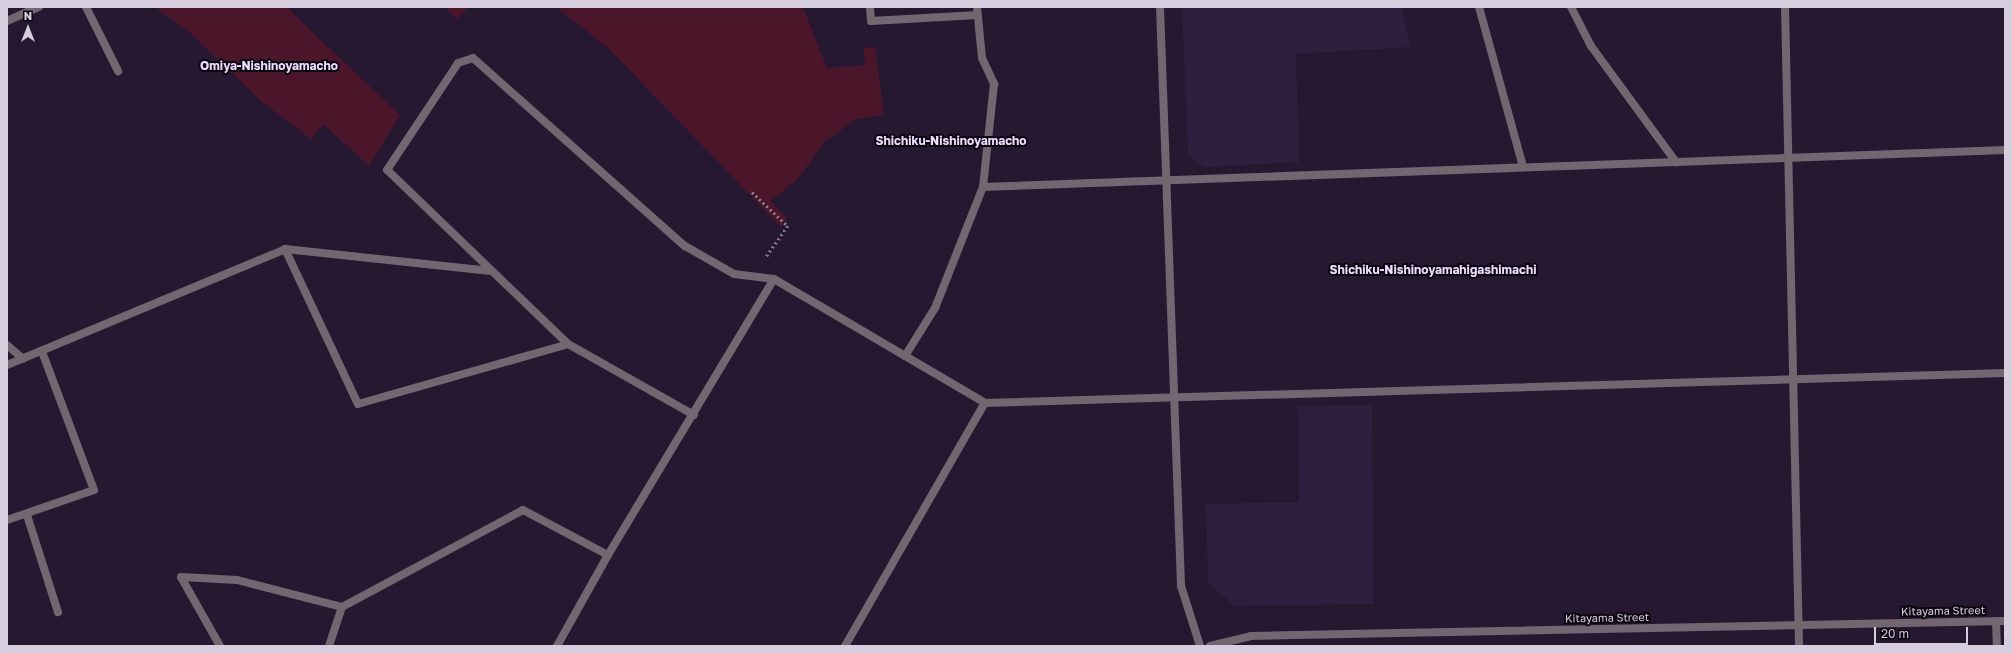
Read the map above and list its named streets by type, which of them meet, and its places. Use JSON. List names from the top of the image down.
{
  "streets": {
    "street": ["Kitayama Street"]
  },
  "districts": ["Omiya-Nishinoyamacho", "Shichiku-Nishinoyamacho", "Shichiku-Nishinoyamahigashimachi"],
  "scale_bar": "20 m",
  "north": "top"
}
